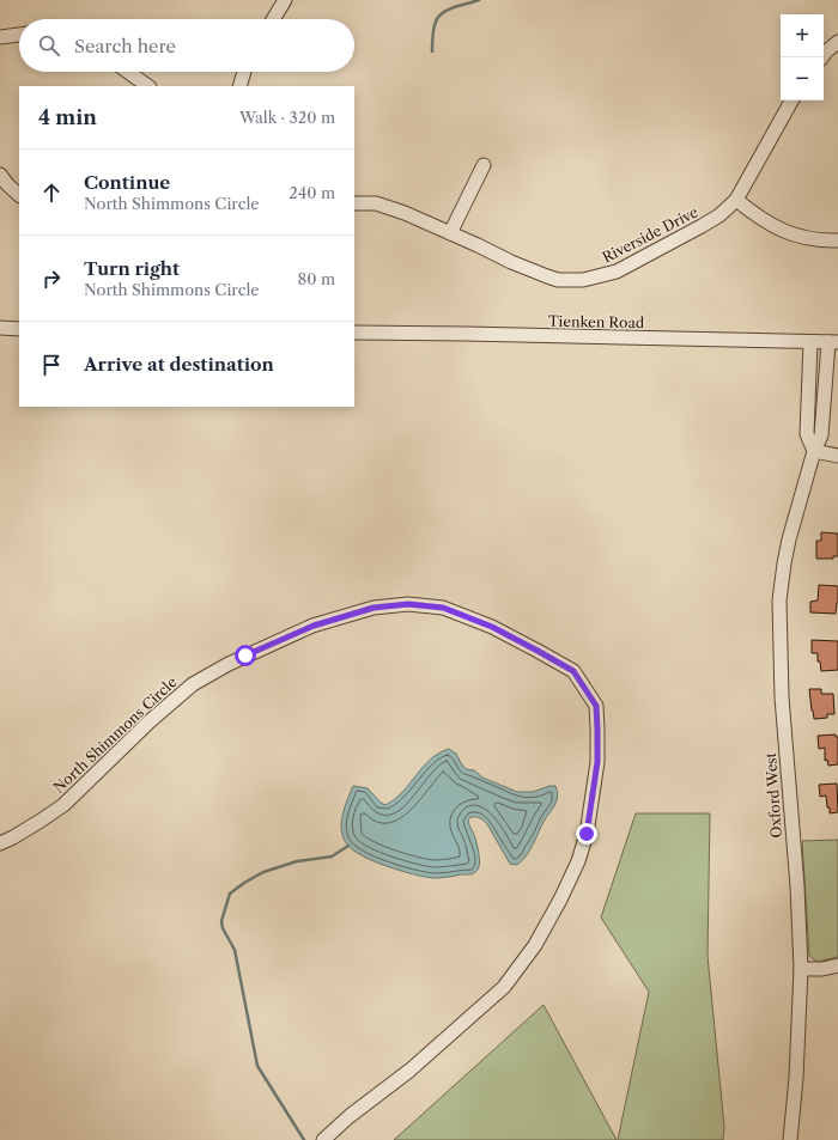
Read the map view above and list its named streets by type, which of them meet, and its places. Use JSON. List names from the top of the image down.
{
  "streets": {
    "street": [
      "Riverside Drive",
      "Tienken Road",
      "North Shimmons Circle",
      "Oxford West"
    ]
  },
  "crossings": [
    ["Tienken Road", "Oxford West"]
  ],
  "page": {
    "map_buttons": ["+", "−"],
    "search": "Search here",
    "heading": ["4 min", "Walk · 320 m"],
    "list": [
      ["Continue", "North Shimmons Circle", "240 m"],
      ["Turn right", "North Shimmons Circle", "80 m"],
      "Arrive at destination"
    ]
  }
}
